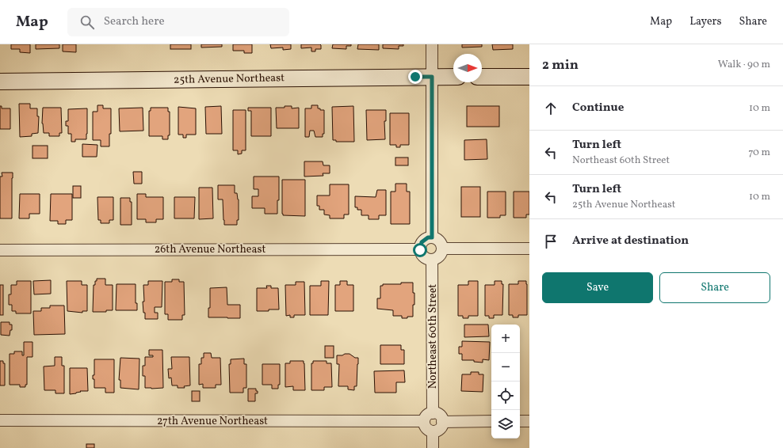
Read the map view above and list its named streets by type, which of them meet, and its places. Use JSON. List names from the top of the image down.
{
  "streets": {
    "main road": ["25th Avenue Northeast"],
    "street": ["26th Avenue Northeast", "Northeast 60th Street", "27th Avenue Northeast"]
  },
  "crossings": [
    ["26th Avenue Northeast", "Northeast 60th Street"],
    ["Northeast 60th Street", "27th Avenue Northeast"]
  ],
  "north": "right",
  "page": {
    "header": "Map",
    "search": "Search here",
    "nav": ["Map", "Layers", "Share"],
    "heading": ["2 min", "Walk · 90 m"],
    "list": [
      ["Continue", "10 m"],
      ["Turn left", "Northeast 60th Street", "70 m"],
      ["Turn left", "25th Avenue Northeast", "10 m"],
      "Arrive at destination"
    ],
    "buttons": ["Save", "Share"],
    "map_buttons": ["+", "−"]
  }
}
